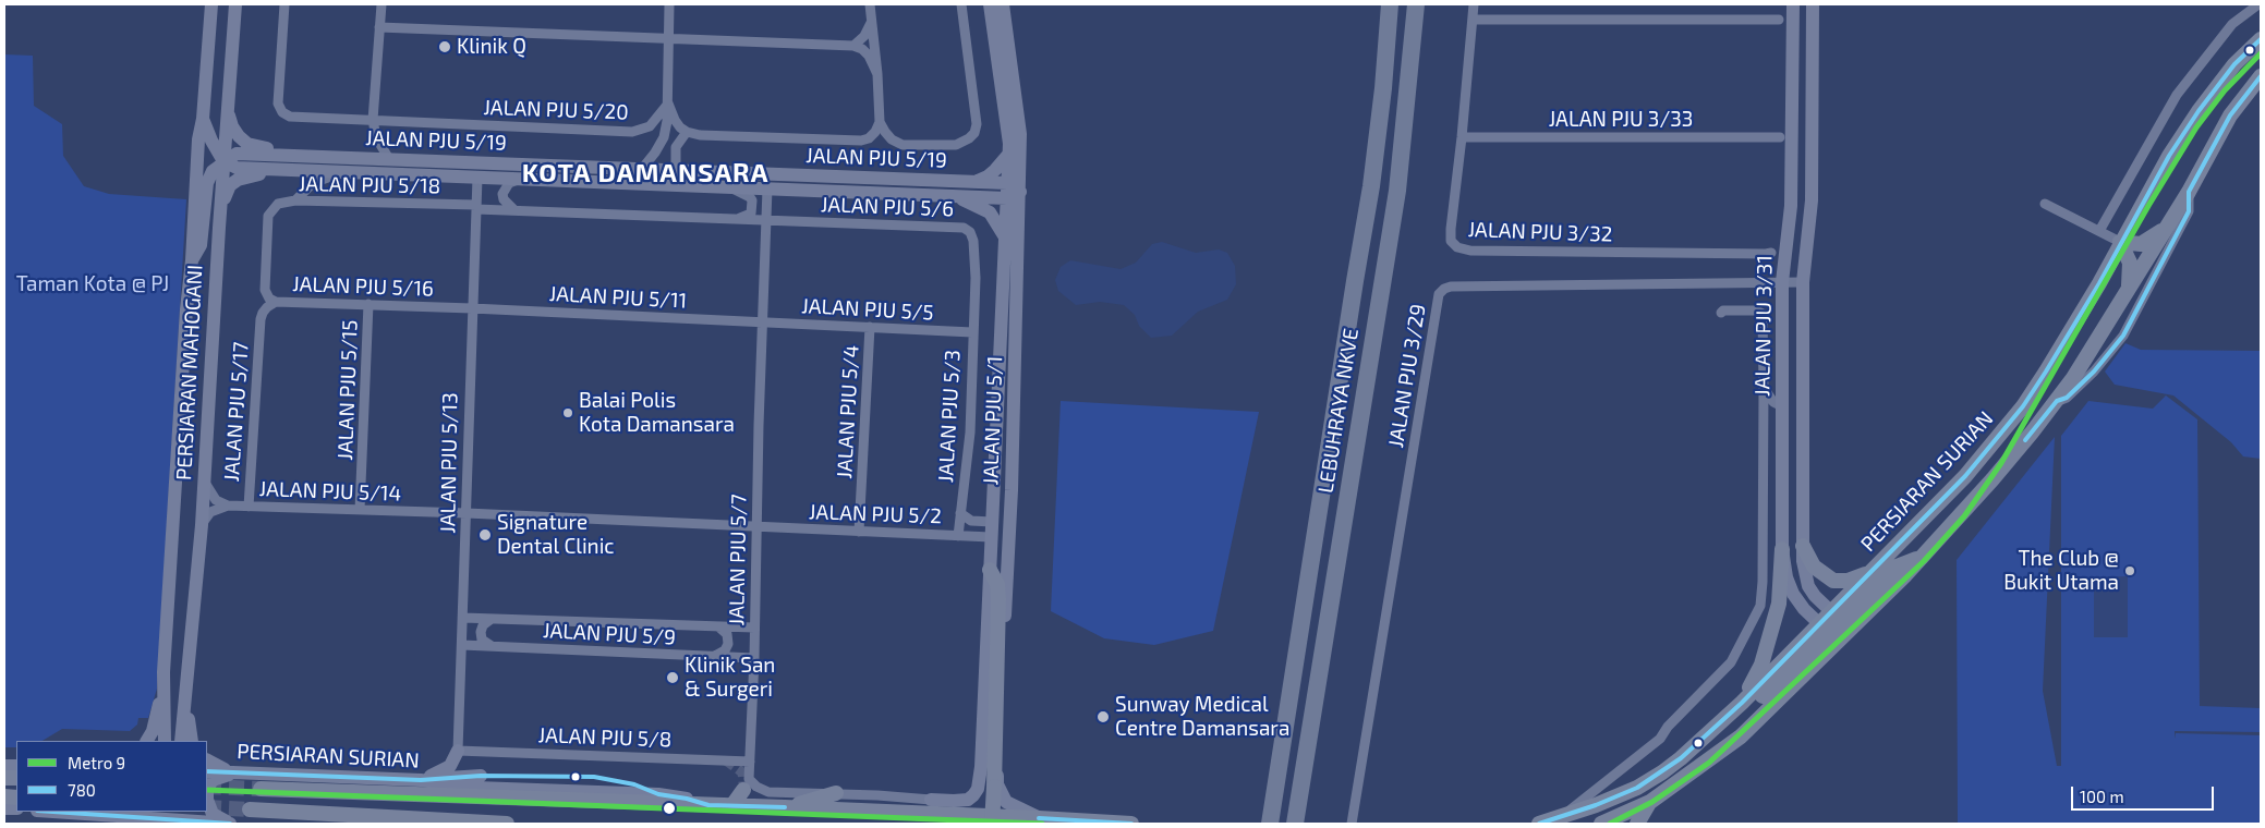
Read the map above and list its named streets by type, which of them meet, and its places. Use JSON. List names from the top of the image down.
{
  "streets": {
    "highway": ["LEBUHRAYA NKVE"],
    "main road": ["PERSIARAN SURIAN"],
    "street": [
      "JALAN PJU 5/20",
      "JALAN PJU 3/33",
      "JALAN PJU 5/19",
      "JALAN PJU 5/18",
      "JALAN PJU 5/6",
      "JALAN PJU 3/32",
      "JALAN PJU 5/16",
      "JALAN PJU 5/11",
      "JALAN PJU 5/5",
      "JALAN PJU 3/31",
      "PERSIARAN MAHOGANI",
      "JALAN PJU 3/29",
      "JALAN PJU 5/15",
      "JALAN PJU 5/17",
      "JALAN PJU 5/4",
      "JALAN PJU 5/3",
      "JALAN PJU 5/1",
      "JALAN PJU 5/13",
      "JALAN PJU 5/14",
      "JALAN PJU 5/2",
      "JALAN PJU 5/7",
      "JALAN PJU 5/9",
      "JALAN PJU 5/8"
    ]
  },
  "crossings": [
    ["JALAN PJU 3/33", "JALAN PJU 3/32"],
    ["JALAN PJU 5/19", "PERSIARAN MAHOGANI"],
    ["JALAN PJU 5/19", "JALAN PJU 5/1"],
    ["JALAN PJU 5/19", "JALAN PJU 5/13"],
    ["JALAN PJU 5/19", "JALAN PJU 5/7"],
    ["JALAN PJU 5/18", "JALAN PJU 5/6"],
    ["JALAN PJU 5/18", "JALAN PJU 5/16"],
    ["JALAN PJU 5/18", "JALAN PJU 5/13"],
    ["JALAN PJU 5/18", "JALAN PJU 5/7"],
    ["JALAN PJU 5/6", "JALAN PJU 5/5"],
    ["JALAN PJU 5/6", "JALAN PJU 5/3"],
    ["JALAN PJU 5/6", "JALAN PJU 5/7"],
    ["JALAN PJU 5/16", "JALAN PJU 5/11"],
    ["JALAN PJU 5/16", "JALAN PJU 5/15"],
    ["JALAN PJU 5/16", "JALAN PJU 5/17"],
    ["JALAN PJU 5/16", "JALAN PJU 5/13"],
    ["JALAN PJU 5/11", "JALAN PJU 5/5"],
    ["JALAN PJU 5/11", "JALAN PJU 5/13"],
    ["JALAN PJU 5/11", "JALAN PJU 5/7"],
    ["JALAN PJU 5/5", "JALAN PJU 5/4"],
    ["JALAN PJU 5/5", "JALAN PJU 5/3"],
    ["JALAN PJU 5/5", "JALAN PJU 5/7"],
    ["JALAN PJU 3/31", "JALAN PJU 3/29"],
    ["JALAN PJU 3/31", "PERSIARAN SURIAN"],
    ["JALAN PJU 5/15", "JALAN PJU 5/14"],
    ["JALAN PJU 5/17", "JALAN PJU 5/14"],
    ["JALAN PJU 5/4", "JALAN PJU 5/2"],
    ["JALAN PJU 5/3", "JALAN PJU 5/2"],
    ["JALAN PJU 5/1", "JALAN PJU 5/2"],
    ["JALAN PJU 5/13", "JALAN PJU 5/14"],
    ["JALAN PJU 5/13", "JALAN PJU 5/9"],
    ["JALAN PJU 5/13", "JALAN PJU 5/8"],
    ["JALAN PJU 5/14", "JALAN PJU 5/2"],
    ["JALAN PJU 5/14", "JALAN PJU 5/7"],
    ["JALAN PJU 5/2", "JALAN PJU 5/7"],
    ["JALAN PJU 5/7", "JALAN PJU 5/9"],
    ["JALAN PJU 5/7", "JALAN PJU 5/8"]
  ],
  "districts": ["KOTA DAMANSARA"],
  "parks": ["Taman Kota @ PJ"],
  "places": [
    "Klinik Q",
    "Balai Polis Kota Damansara",
    "Signature Dental Clinic",
    "The Club @ Bukit Utama",
    "Klinik San & Surgeri",
    "Sunway Medical Centre Damansara"
  ],
  "lines": ["transit line 780", "metro line 9"],
  "legend": ["Metro 9", "780"],
  "scale_bar": "100 m"
}
